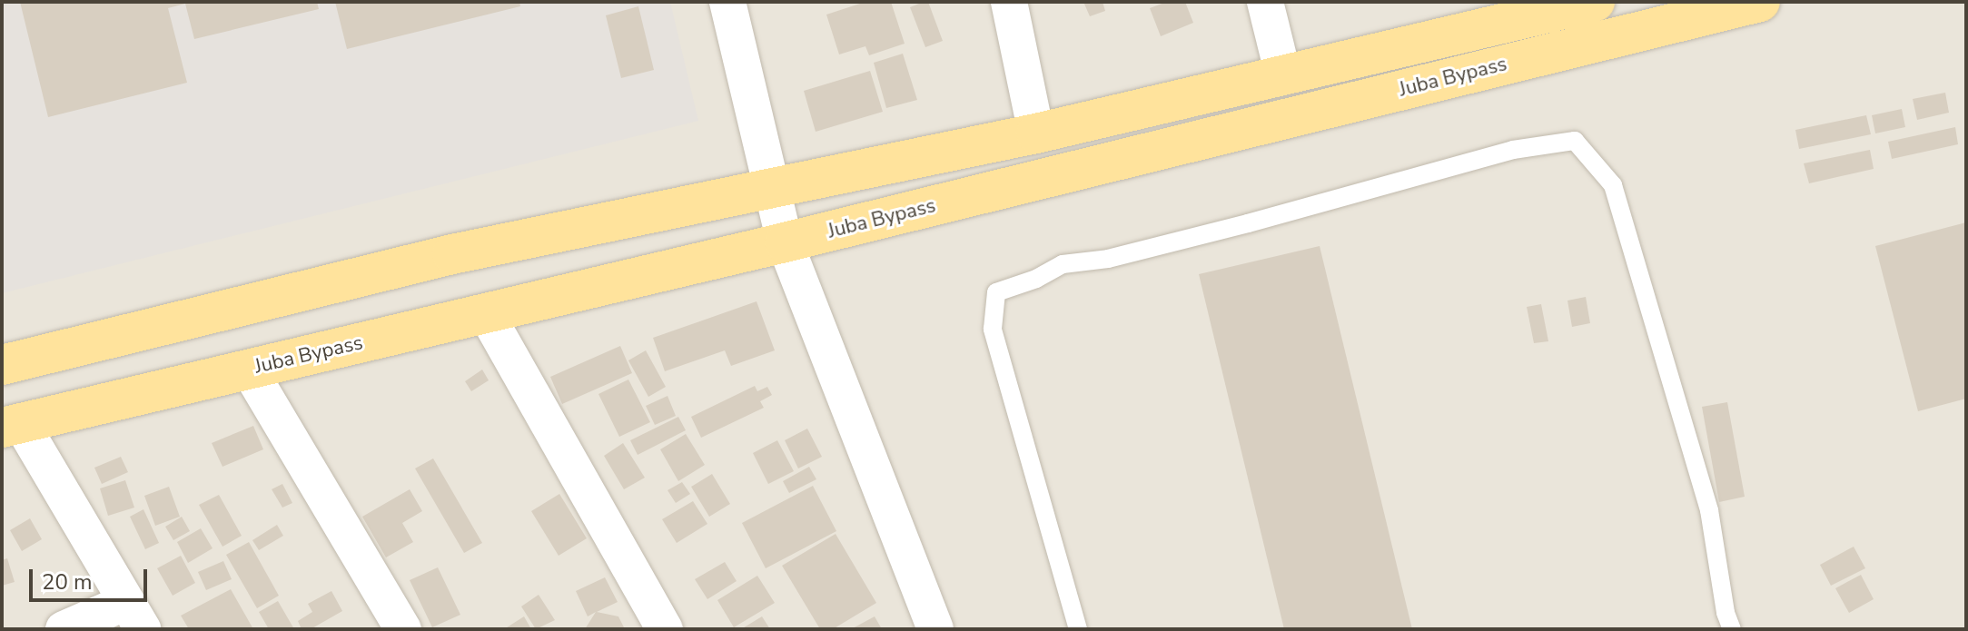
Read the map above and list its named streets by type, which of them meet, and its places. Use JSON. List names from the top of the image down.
{
  "streets": {
    "main road": ["Juba Bypass"]
  },
  "scale_bar": "20 m"
}
